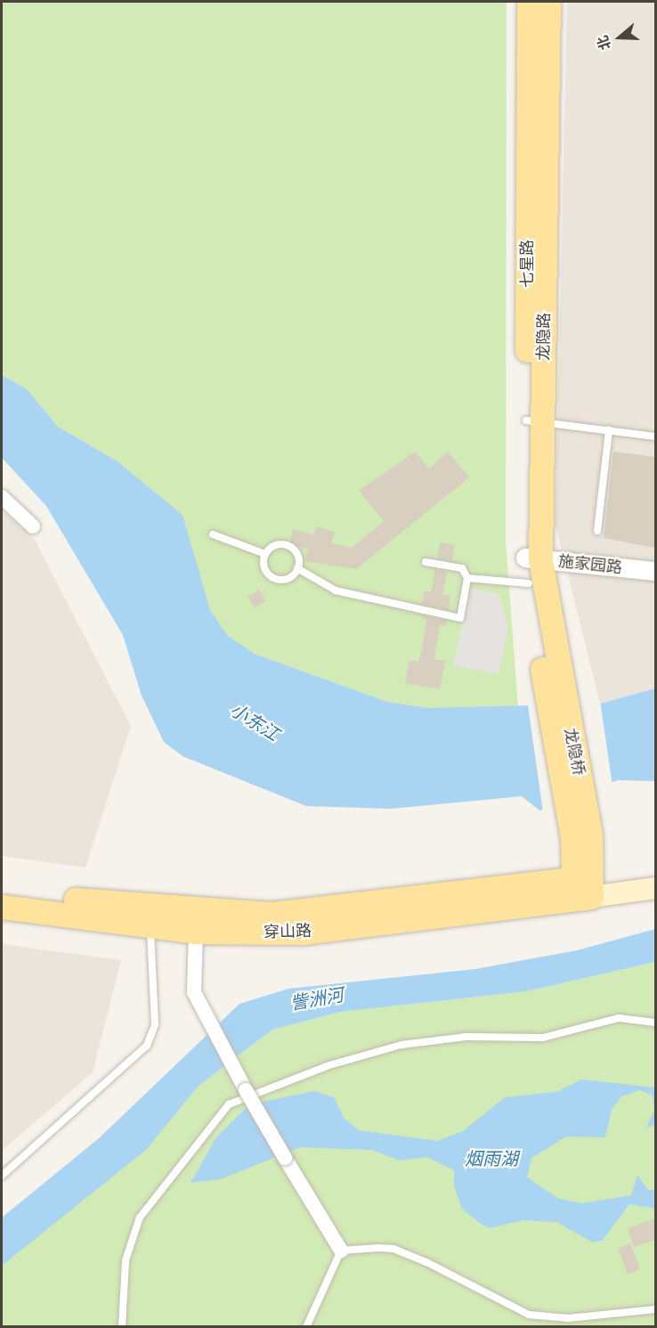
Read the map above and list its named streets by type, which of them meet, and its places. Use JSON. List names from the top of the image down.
{
  "streets": {
    "main road": [
      "七星路",
      "龙隐路",
      "龙隐桥",
      "穿山路"
    ],
    "street": ["施家园路"]
  },
  "crossings": [
    ["七星路", "龙隐路"],
    ["龙隐路", "施家园路"],
    ["龙隐路", "龙隐桥"],
    ["龙隐桥", "穿山路"]
  ],
  "water": ["小东江", "訾洲河", "烟雨湖"],
  "north": "left"
}
